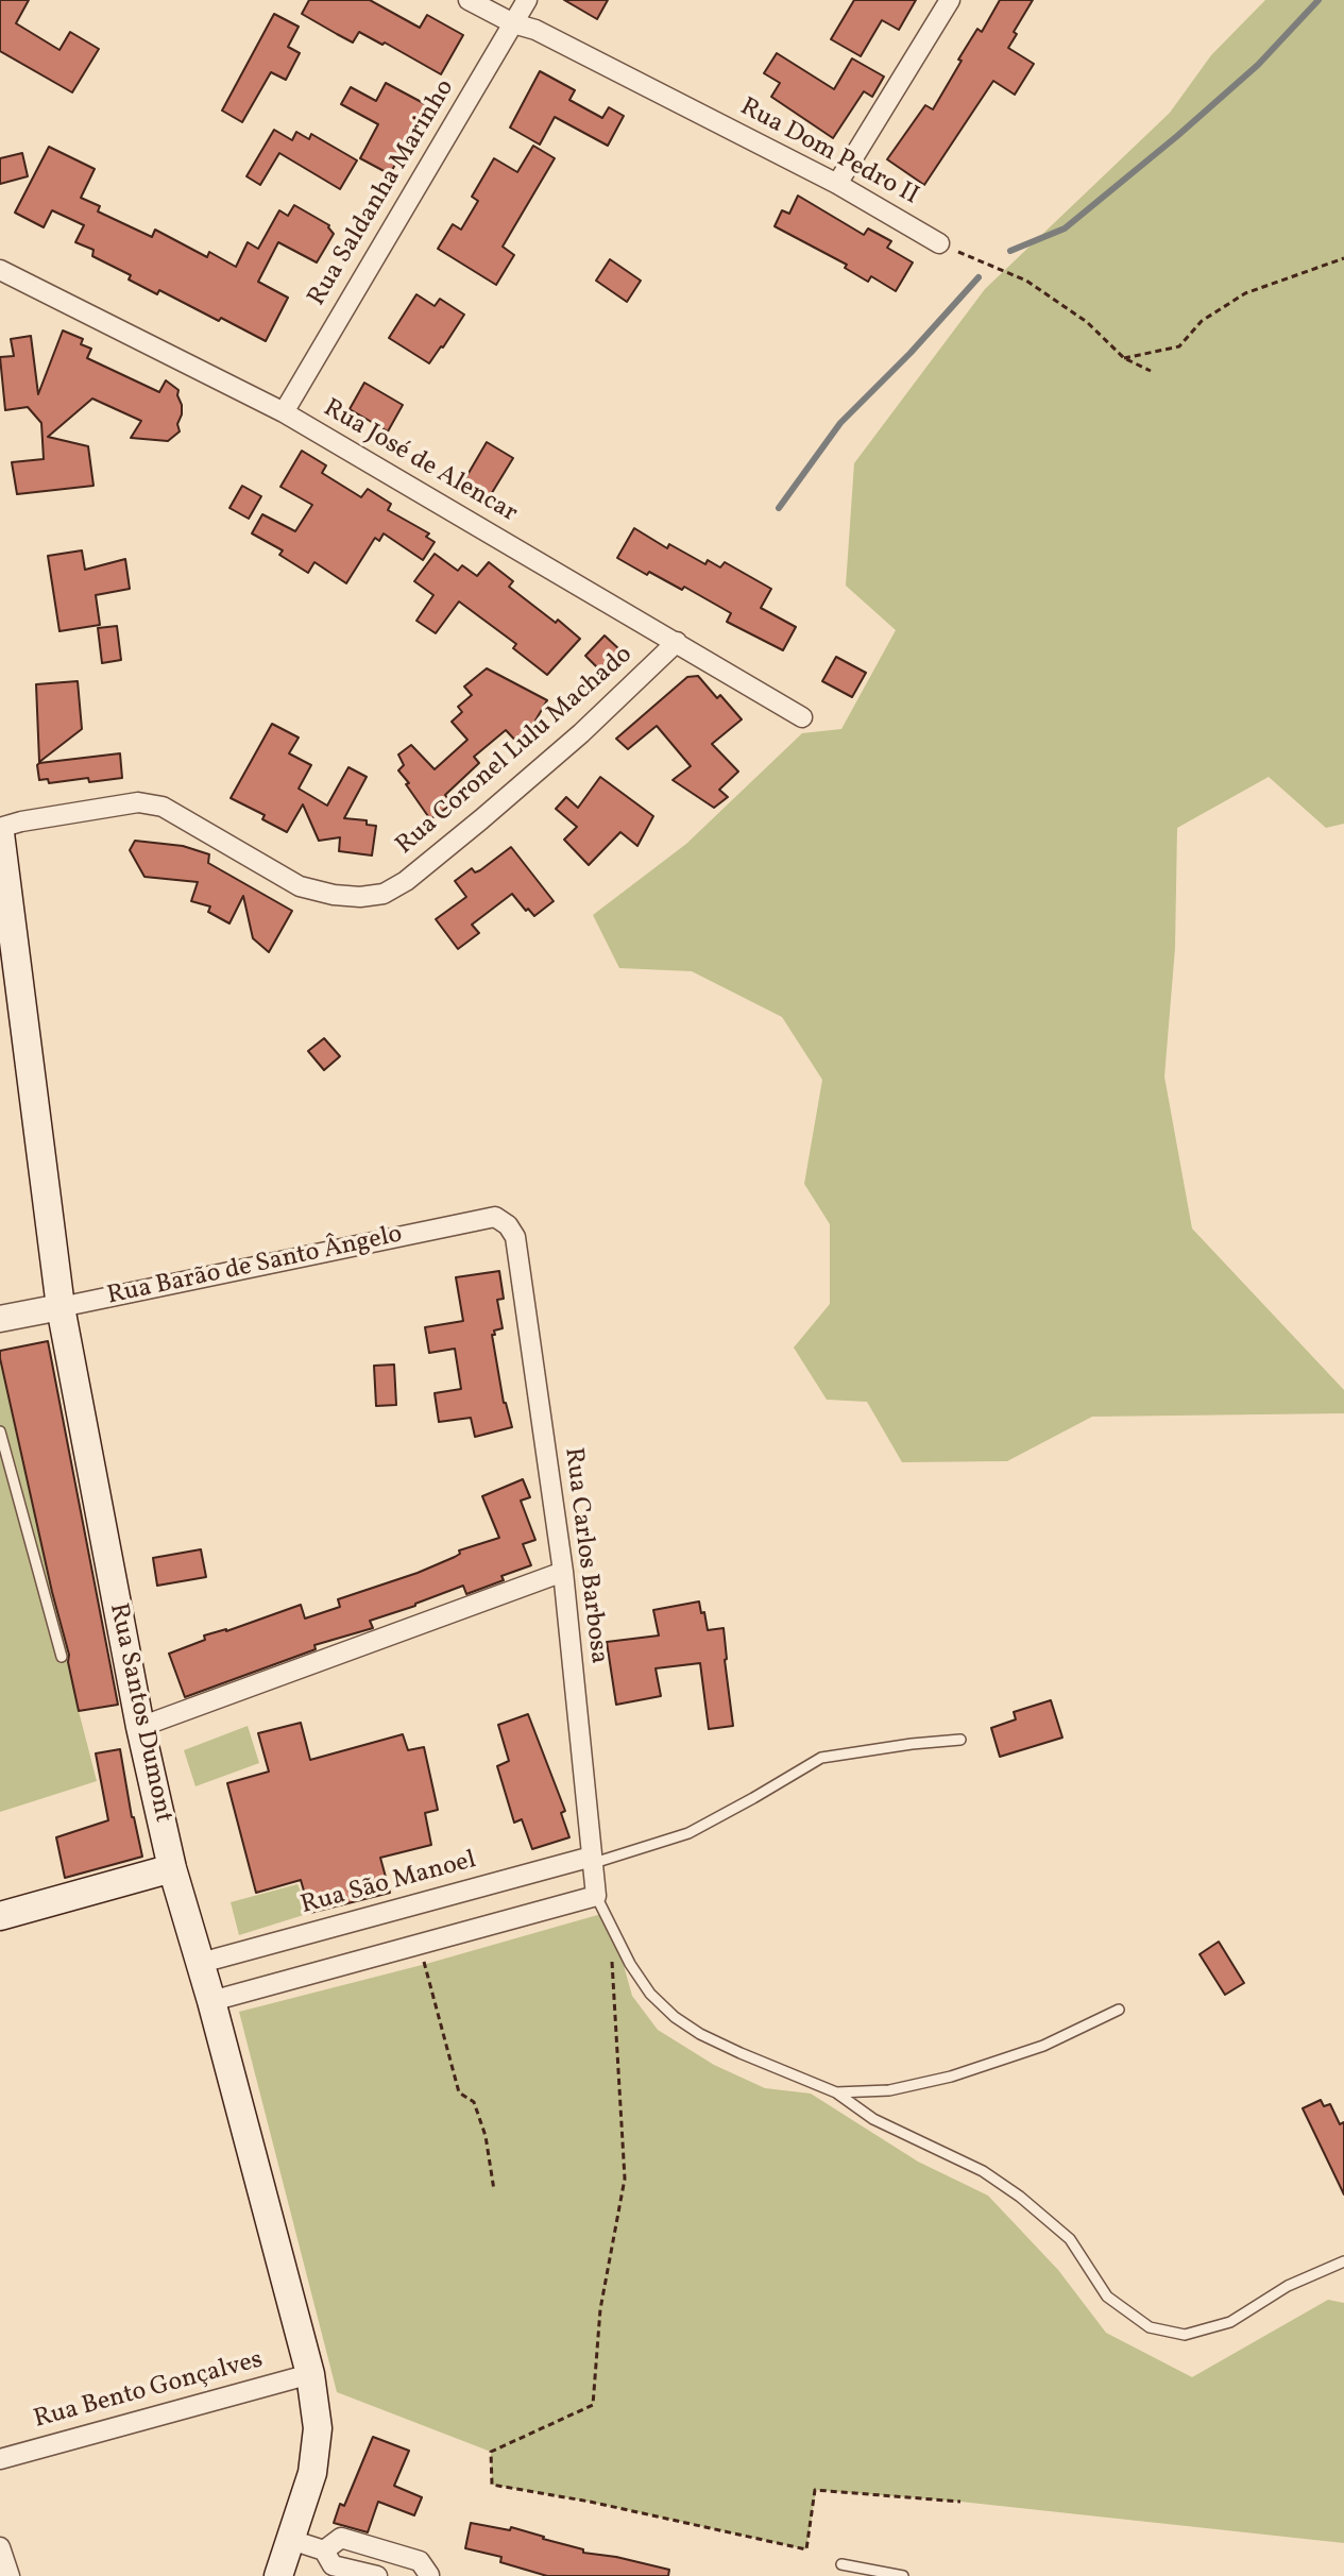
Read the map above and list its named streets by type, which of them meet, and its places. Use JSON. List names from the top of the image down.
{
  "streets": {
    "main road": ["Rua Santos Dumont"],
    "street": [
      "Rua Dom Pedro II",
      "Rua Saldanha Marinho",
      "Rua José de Alencar",
      "Rua Coronel Lulu Machado",
      "Rua Barão de Santo Ângelo",
      "Rua Carlos Barbosa",
      "Rua São Manoel",
      "Rua Bento Gonçalves"
    ]
  },
  "crossings": [
    ["Rua Dom Pedro II", "Rua Saldanha Marinho"],
    ["Rua Saldanha Marinho", "Rua José de Alencar"],
    ["Rua José de Alencar", "Rua Coronel Lulu Machado"],
    ["Rua Coronel Lulu Machado", "Rua Santos Dumont"],
    ["Rua Barão de Santo Ângelo", "Rua Carlos Barbosa"],
    ["Rua Barão de Santo Ângelo", "Rua Santos Dumont"],
    ["Rua Carlos Barbosa", "Rua São Manoel"],
    ["Rua Santos Dumont", "Rua São Manoel"],
    ["Rua Santos Dumont", "Rua Bento Gonçalves"]
  ]
}
